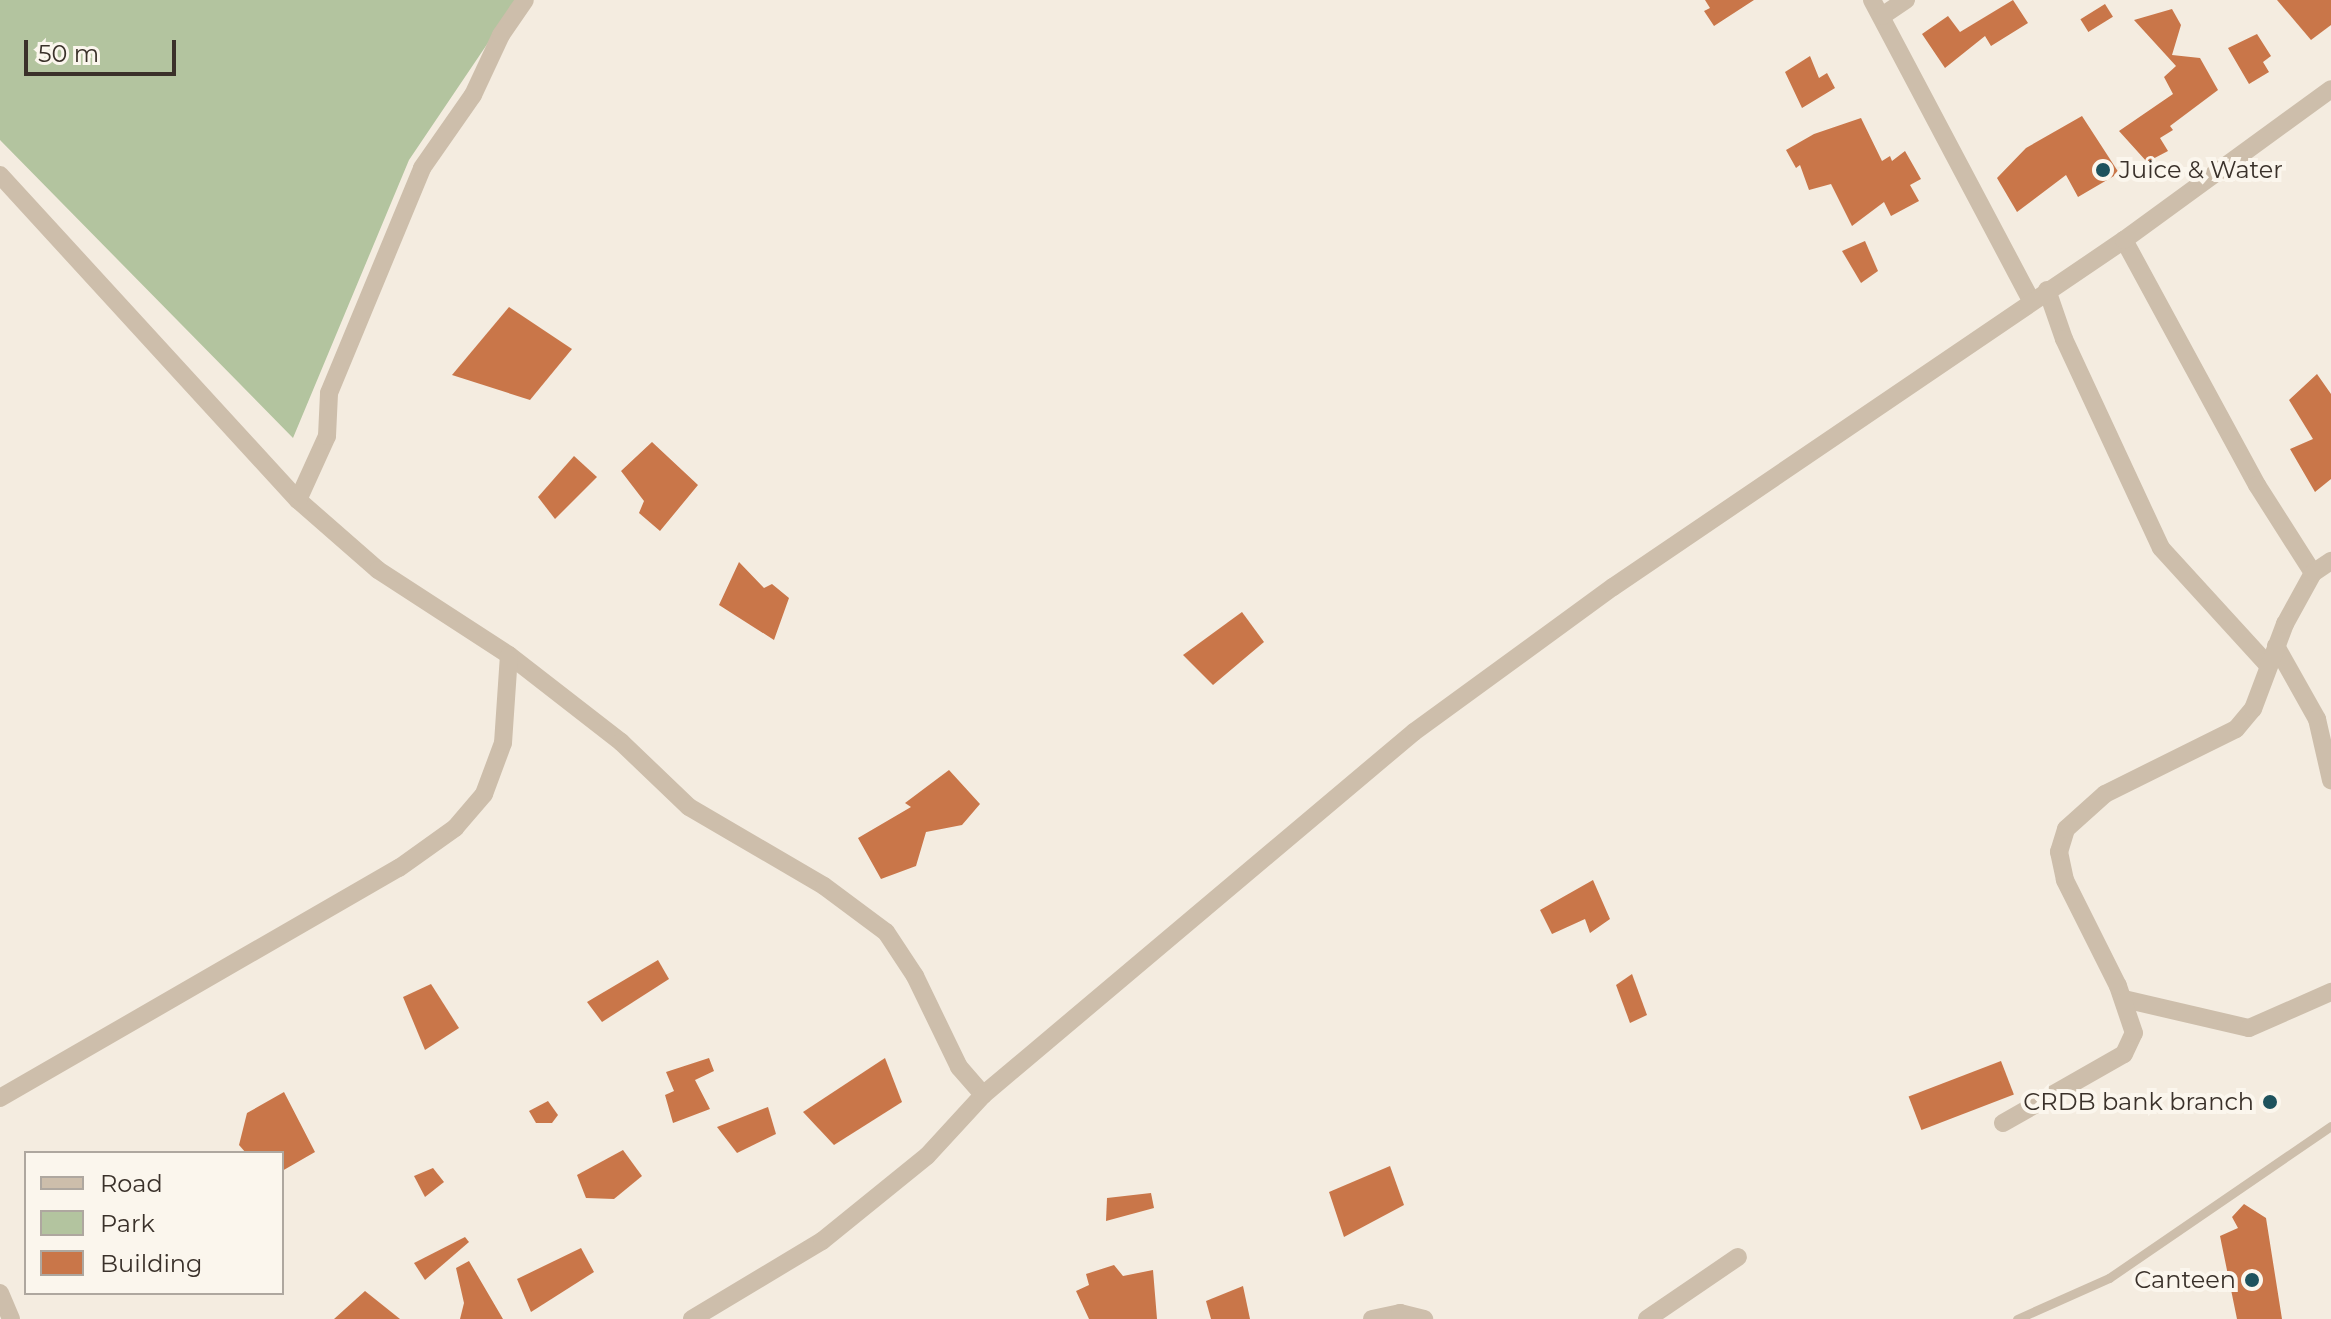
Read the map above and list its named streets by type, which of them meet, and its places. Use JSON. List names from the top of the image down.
{
  "places": ["Juice & Water", "CRDB bank branch", "Canteen"],
  "legend": ["Road", "Park", "Building"],
  "scale_bar": "50 m"
}
